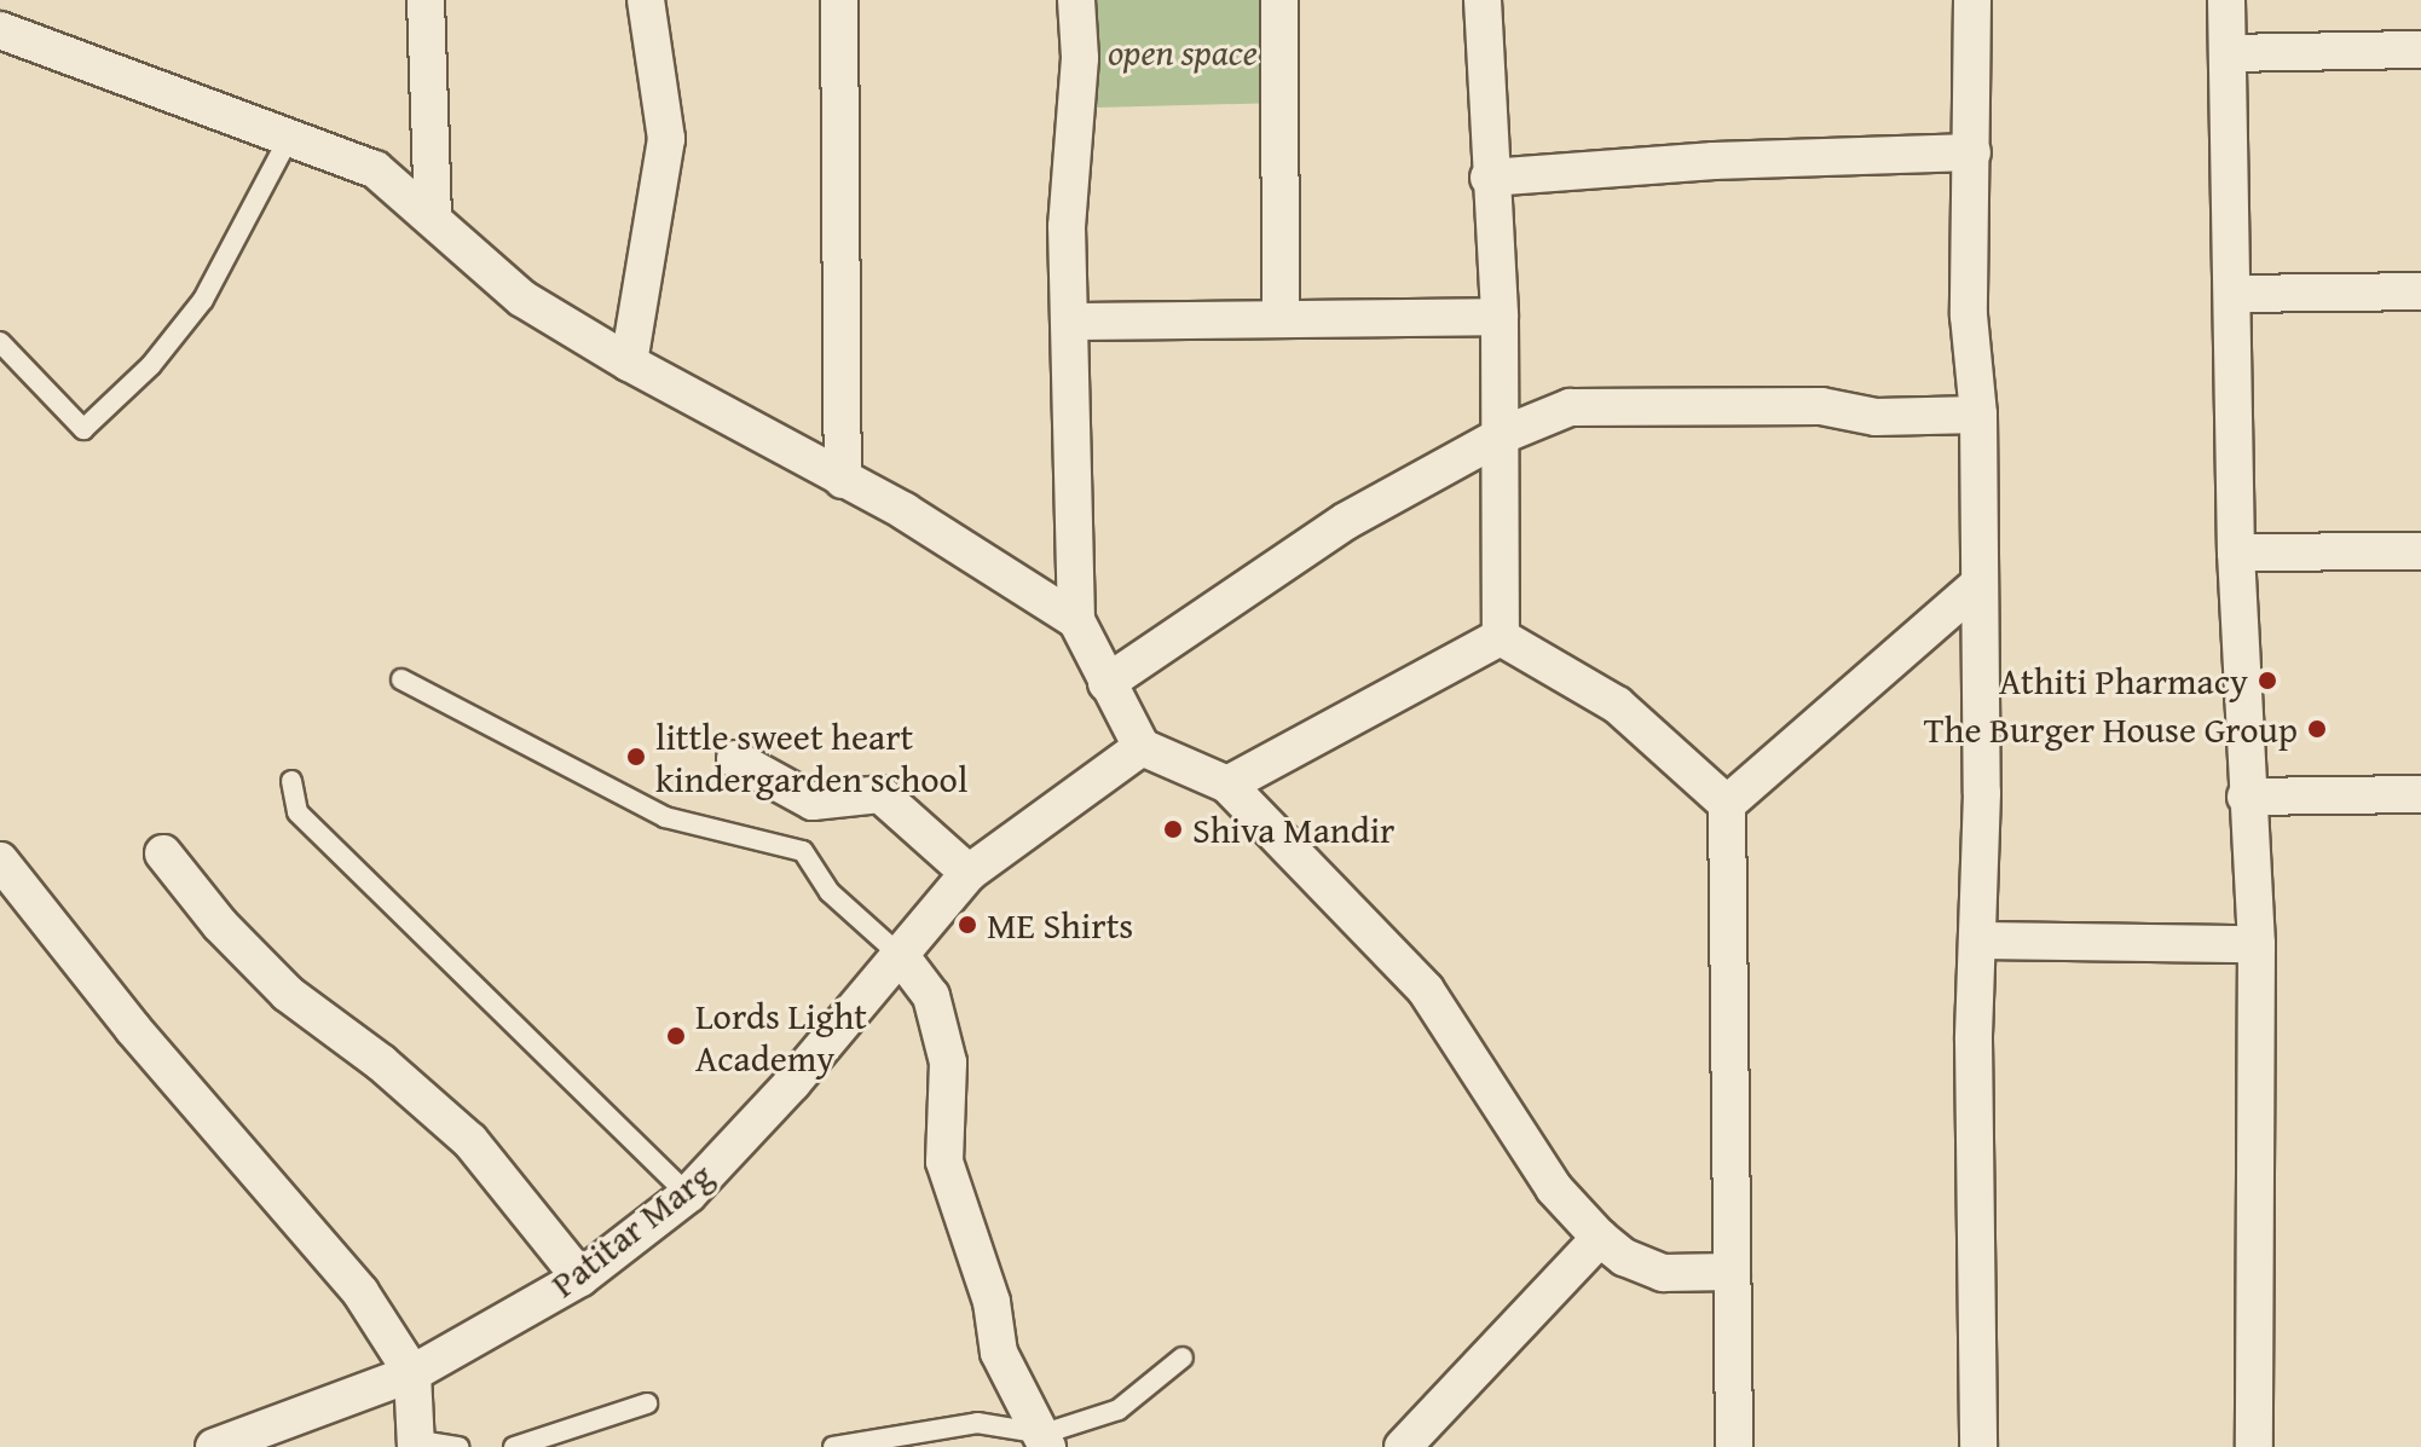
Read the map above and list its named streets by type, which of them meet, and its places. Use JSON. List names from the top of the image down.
{
  "streets": {
    "street": ["Patitar Marg"]
  },
  "parks": ["open space"],
  "places": [
    "Athiti Pharmacy",
    "The Burger House Group",
    "little sweet heart kindergarden school",
    "Shiva Mandir",
    "ME Shirts",
    "Lords Light Academy"
  ]
}
